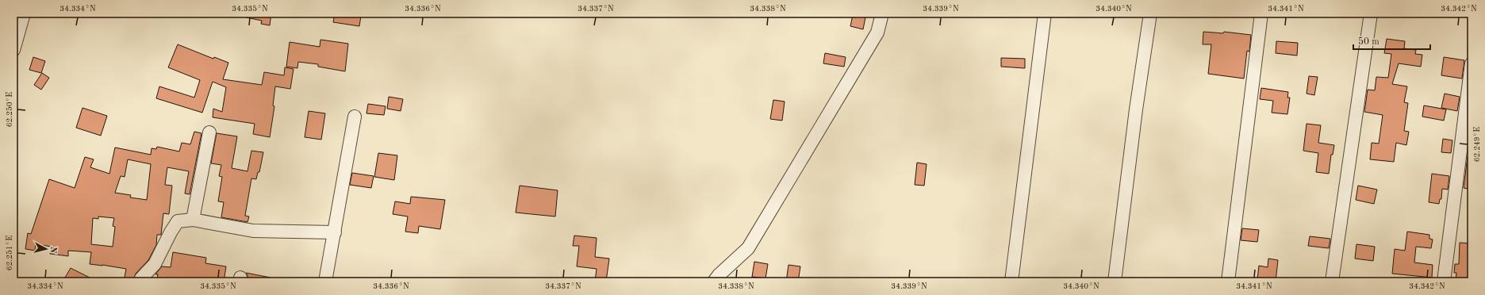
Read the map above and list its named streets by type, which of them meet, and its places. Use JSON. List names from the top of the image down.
{
  "scale_bar": "50 m",
  "north": "right",
  "coordinates": [
    "34.334°N",
    "34.335°N",
    "34.336°N",
    "34.337°N",
    "34.338°N",
    "34.339°N",
    "34.340°N",
    "34.341°N",
    "34.342°N",
    "62.250°E",
    "62.249°E",
    "62.251°E"
  ]
}
